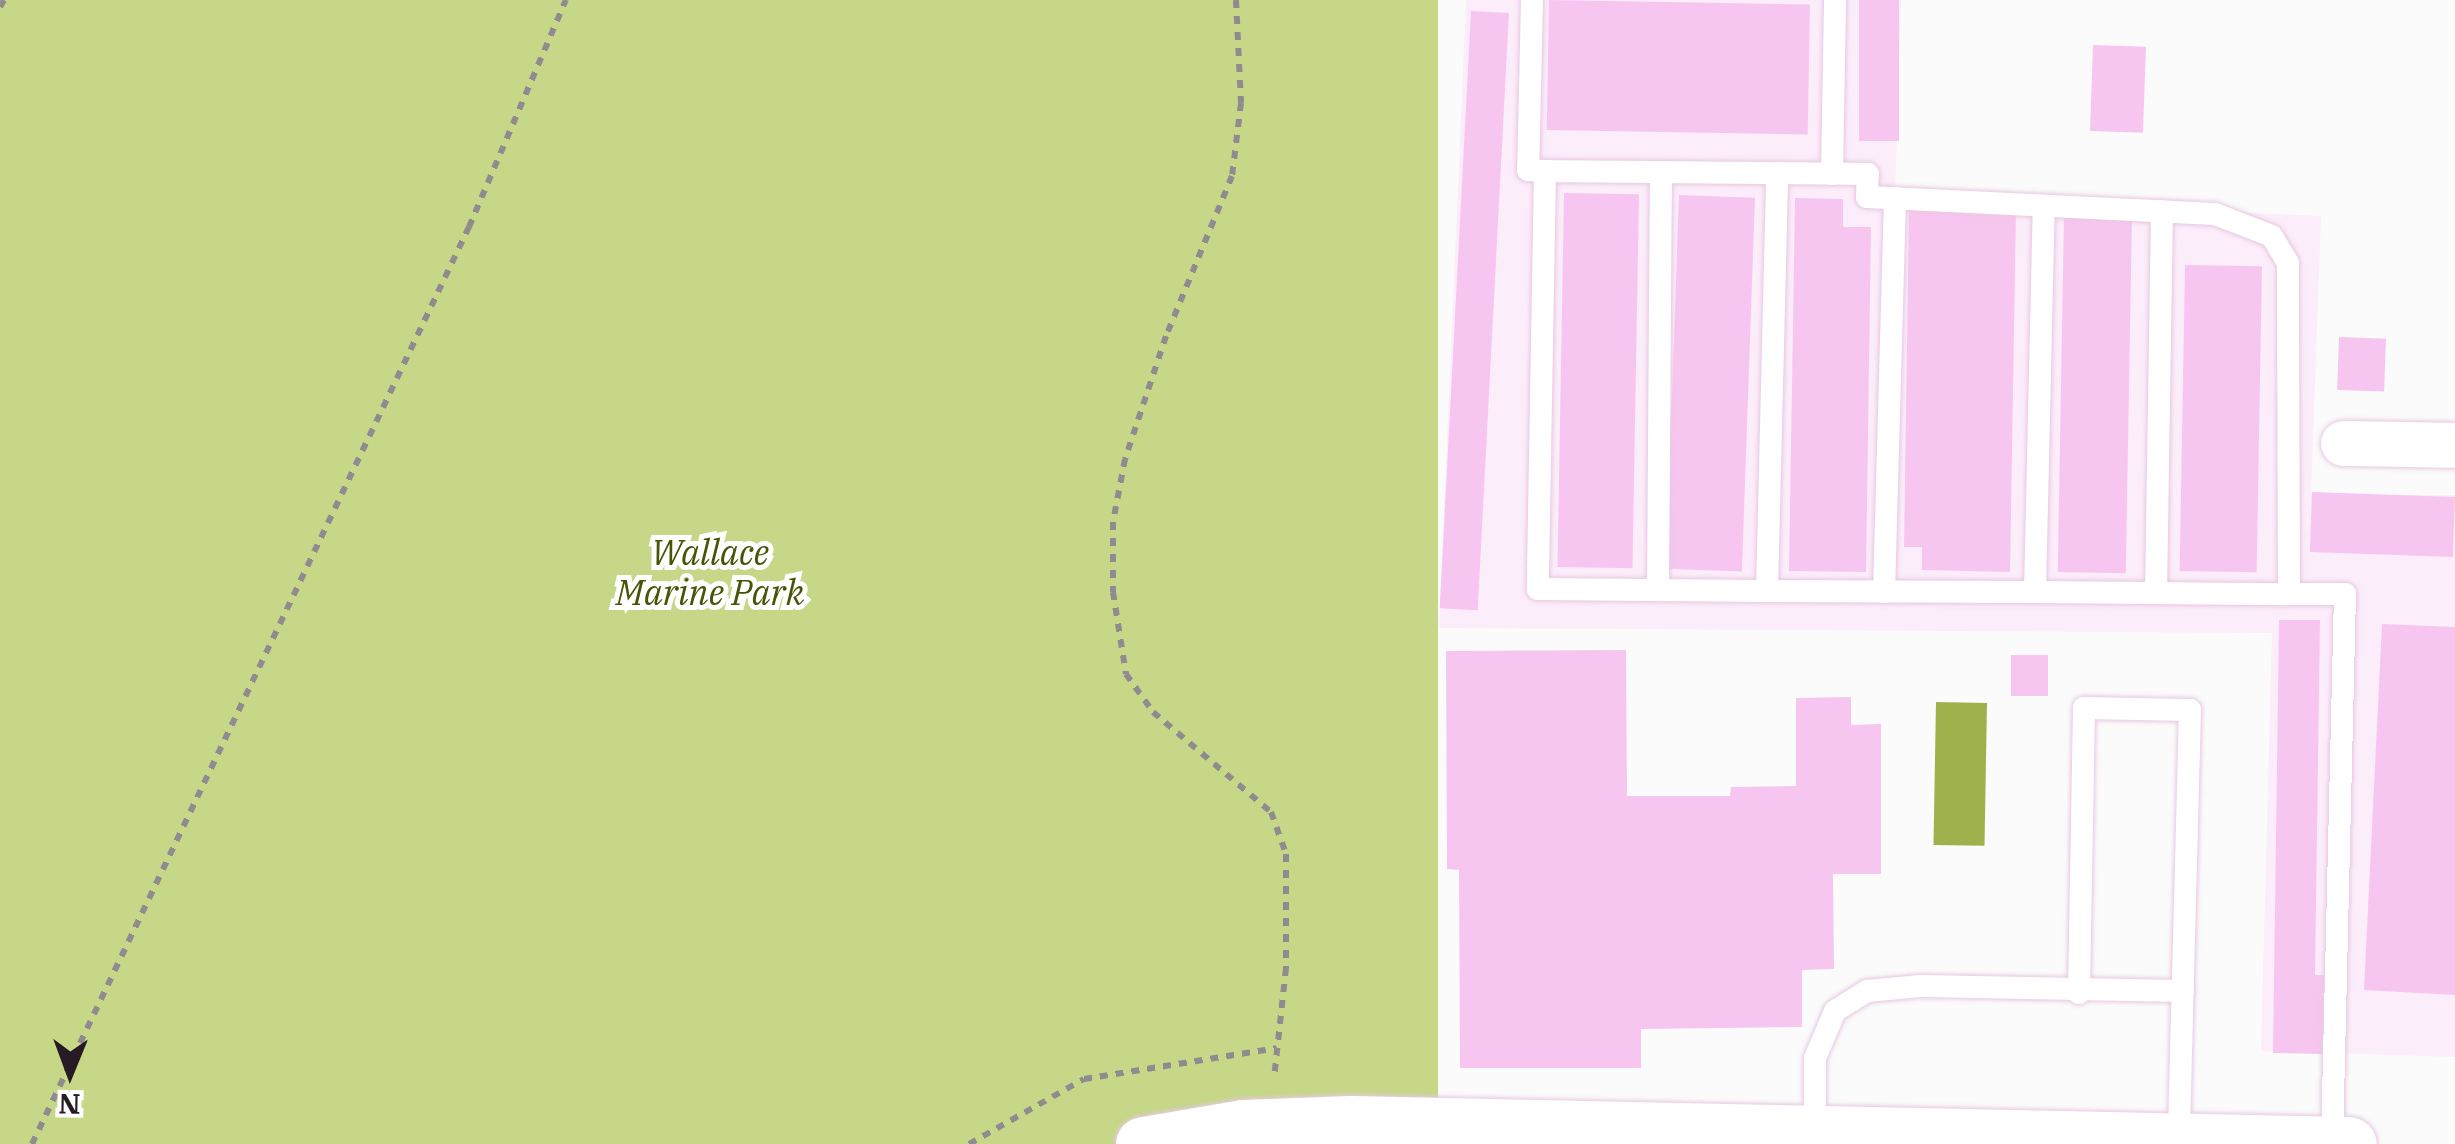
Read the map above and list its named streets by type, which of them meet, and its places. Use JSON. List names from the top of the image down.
{
  "parks": ["Wallace Marine Park"],
  "north": "bottom"
}
